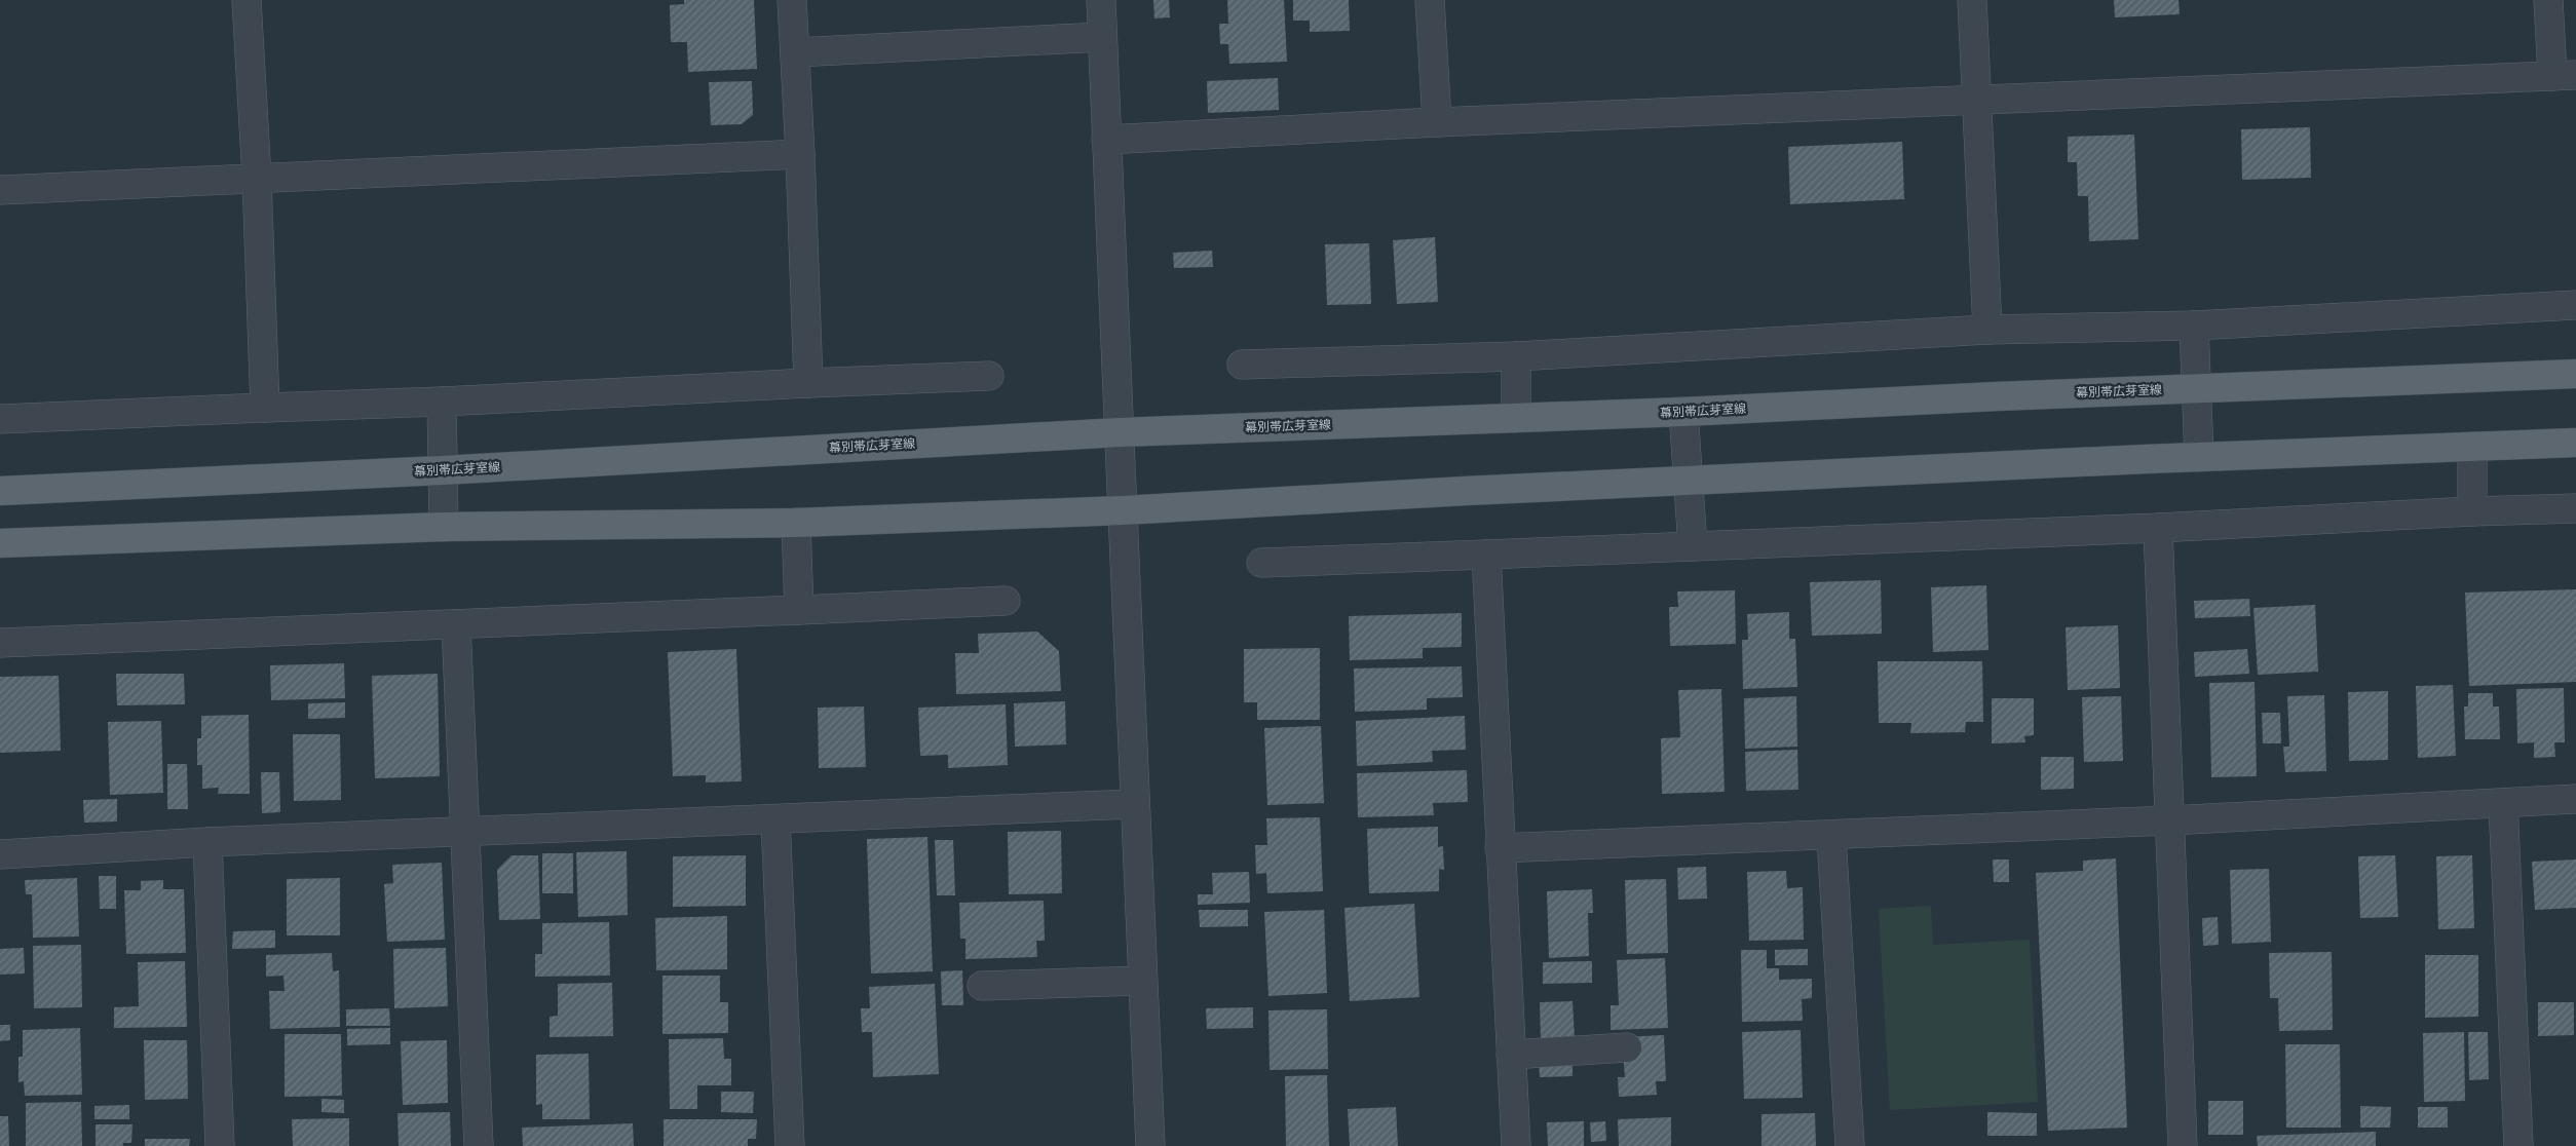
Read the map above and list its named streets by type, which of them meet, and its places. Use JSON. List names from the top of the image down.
{
  "streets": {
    "main road": ["幕別帯広芽室線"]
  }
}
